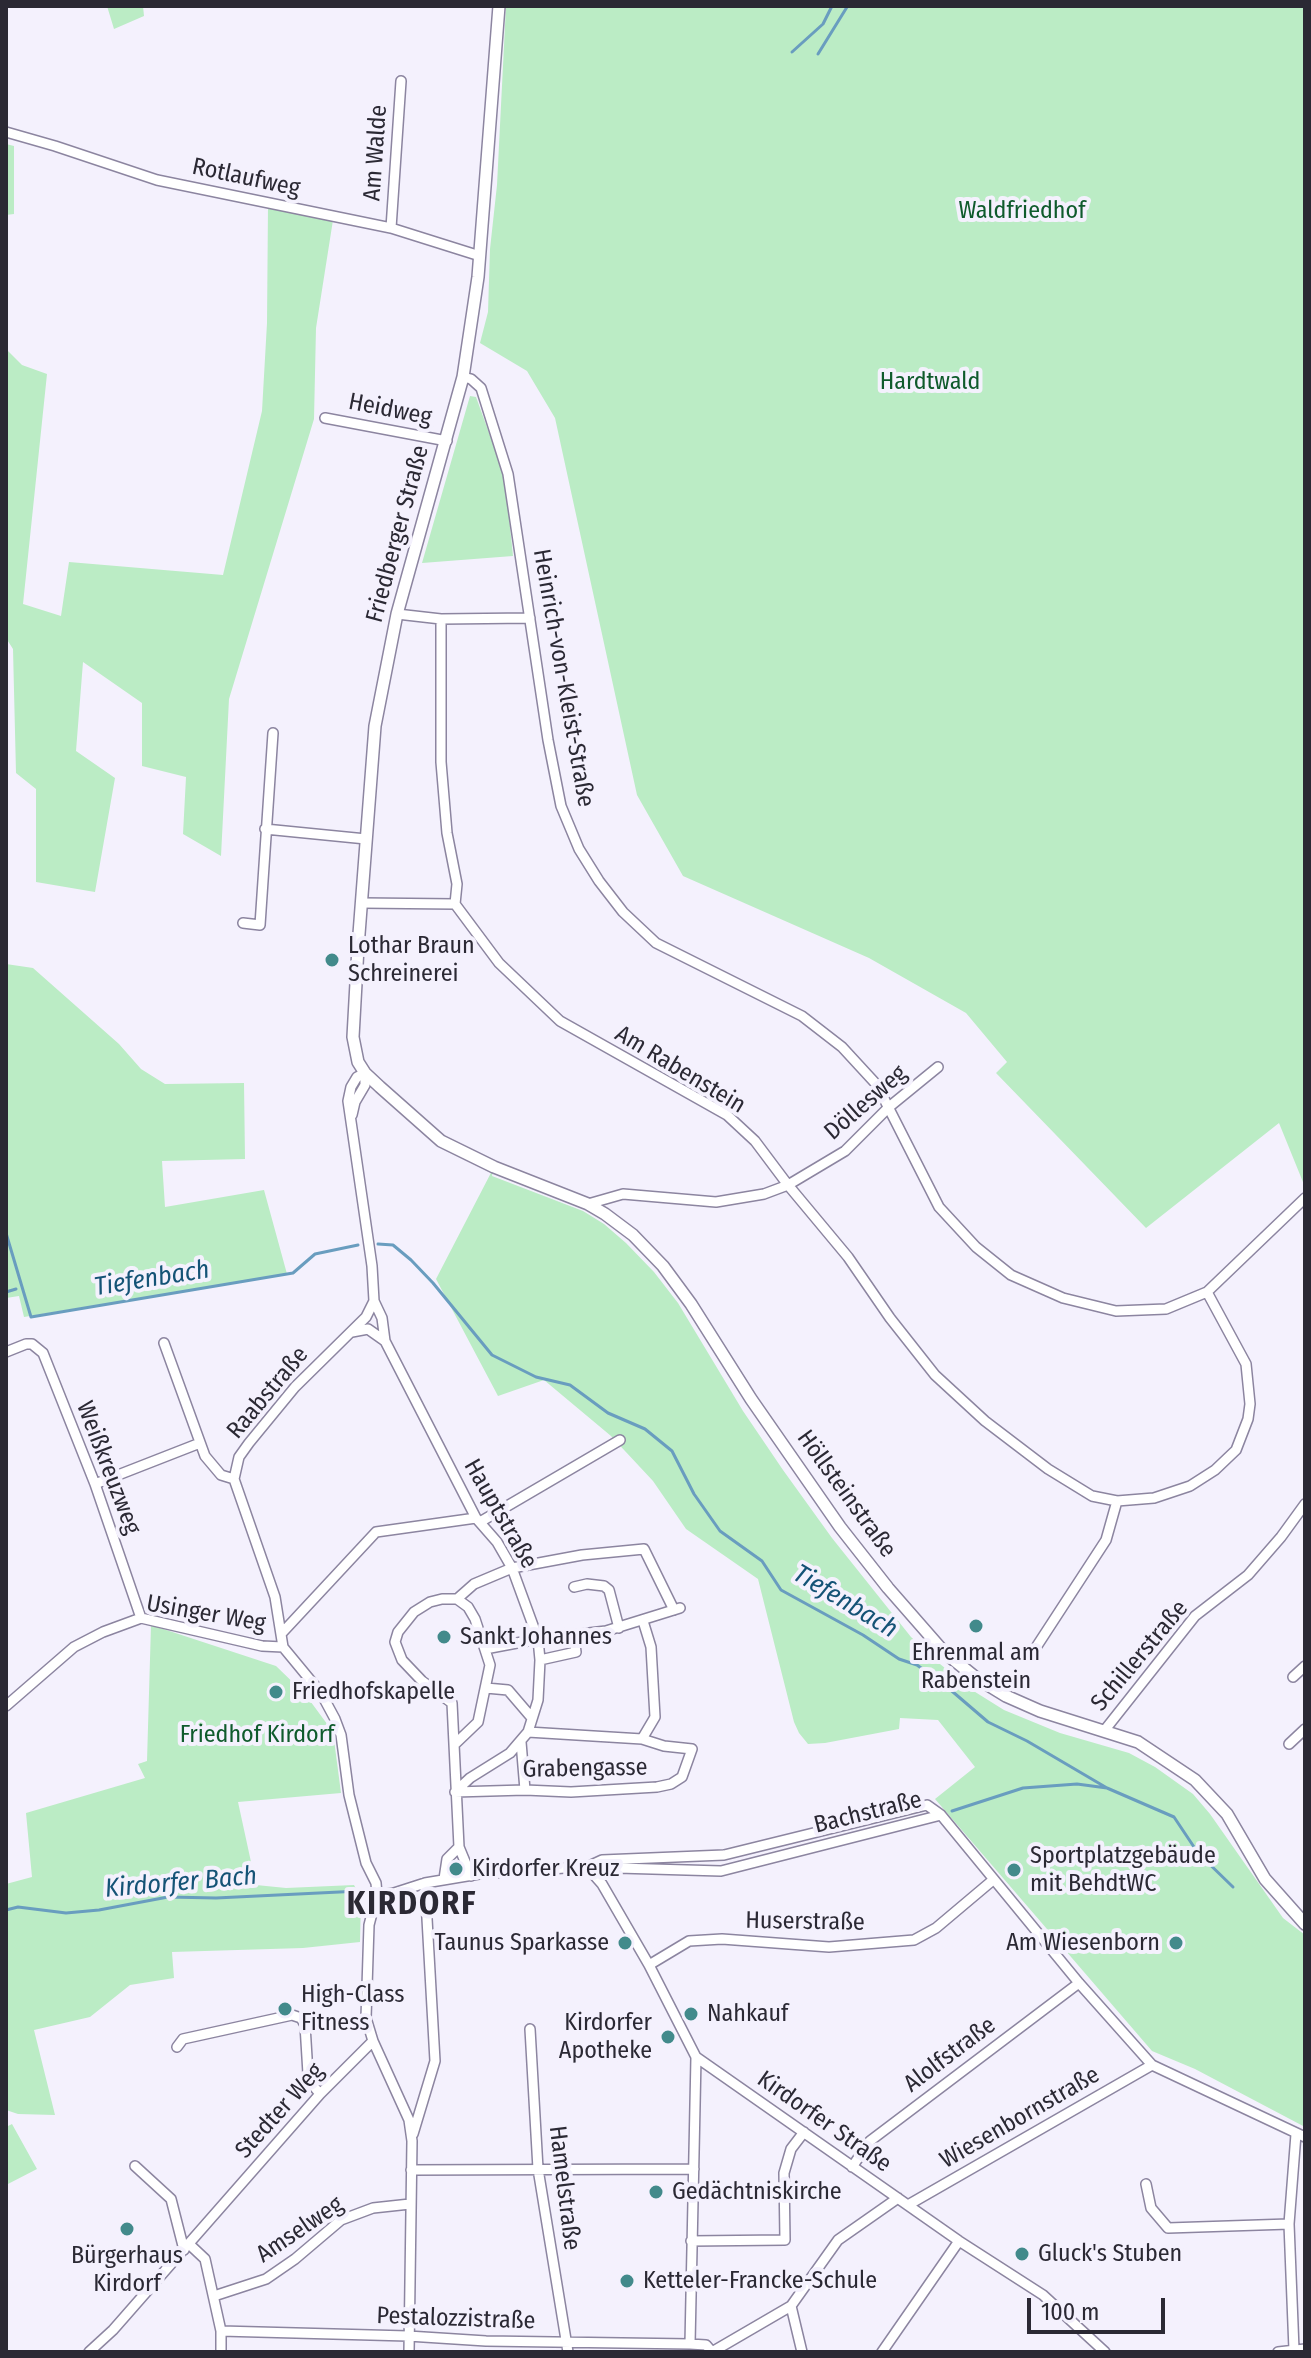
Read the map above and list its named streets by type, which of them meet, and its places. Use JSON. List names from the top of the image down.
{
  "streets": {
    "street": [
      "Am Walde",
      "Rotlaufweg",
      "Heidweg",
      "Friedberger Straße",
      "Heinrich-von-Kleist-Straße",
      "Am Rabenstein",
      "Döllesweg",
      "Raabstraße",
      "Weißkreuzweg",
      "Höllsteinstraße",
      "Hauptstraße",
      "Usinger Weg",
      "Schillerstraße",
      "Grabengasse",
      "Bachstraße",
      "Huserstraße",
      "Alolfstraße",
      "Stedter Weg",
      "Wiesenbornstraße",
      "Kirdorfer Straße",
      "Hamelstraße",
      "Amselweg",
      "Pestalozzistraße"
    ]
  },
  "crossings": [
    ["Am Walde", "Rotlaufweg"],
    ["Rotlaufweg", "Friedberger Straße"],
    ["Heidweg", "Friedberger Straße"],
    ["Friedberger Straße", "Heinrich-von-Kleist-Straße"],
    ["Friedberger Straße", "Höllsteinstraße"],
    ["Heinrich-von-Kleist-Straße", "Am Rabenstein"],
    ["Heinrich-von-Kleist-Straße", "Döllesweg"],
    ["Am Rabenstein", "Döllesweg"],
    ["Döllesweg", "Höllsteinstraße"],
    ["Raabstraße", "Hauptstraße"],
    ["Raabstraße", "Usinger Weg"],
    ["Weißkreuzweg", "Usinger Weg"],
    ["Höllsteinstraße", "Schillerstraße"],
    ["Hauptstraße", "Grabengasse"],
    ["Bachstraße", "Kirdorfer Straße"],
    ["Huserstraße", "Kirdorfer Straße"],
    ["Alolfstraße", "Kirdorfer Straße"],
    ["Wiesenbornstraße", "Kirdorfer Straße"],
    ["Hamelstraße", "Pestalozzistraße"]
  ],
  "districts": ["KIRDORF"],
  "water": ["Tiefenbach", "Kirdorfer Bach"],
  "parks": ["Waldfriedhof", "Hardtwald", "Friedhof Kirdorf"],
  "places": [
    "Lothar Braun Schreinerei",
    "Ehrenmal am Rabenstein",
    "Sankt Johannes",
    "Friedhofskapelle",
    "Kirdorfer Kreuz",
    "Sportplatzgebäude mit BehdtWC",
    "Taunus Sparkasse",
    "Am Wiesenborn",
    "High-Class Fitness",
    "Nahkauf",
    "Kirdorfer Apotheke",
    "Gedächtniskirche",
    "Bürgerhaus Kirdorf",
    "Gluck's Stuben",
    "Ketteler-Francke-Schule"
  ],
  "scale_bar": "100 m"
}
